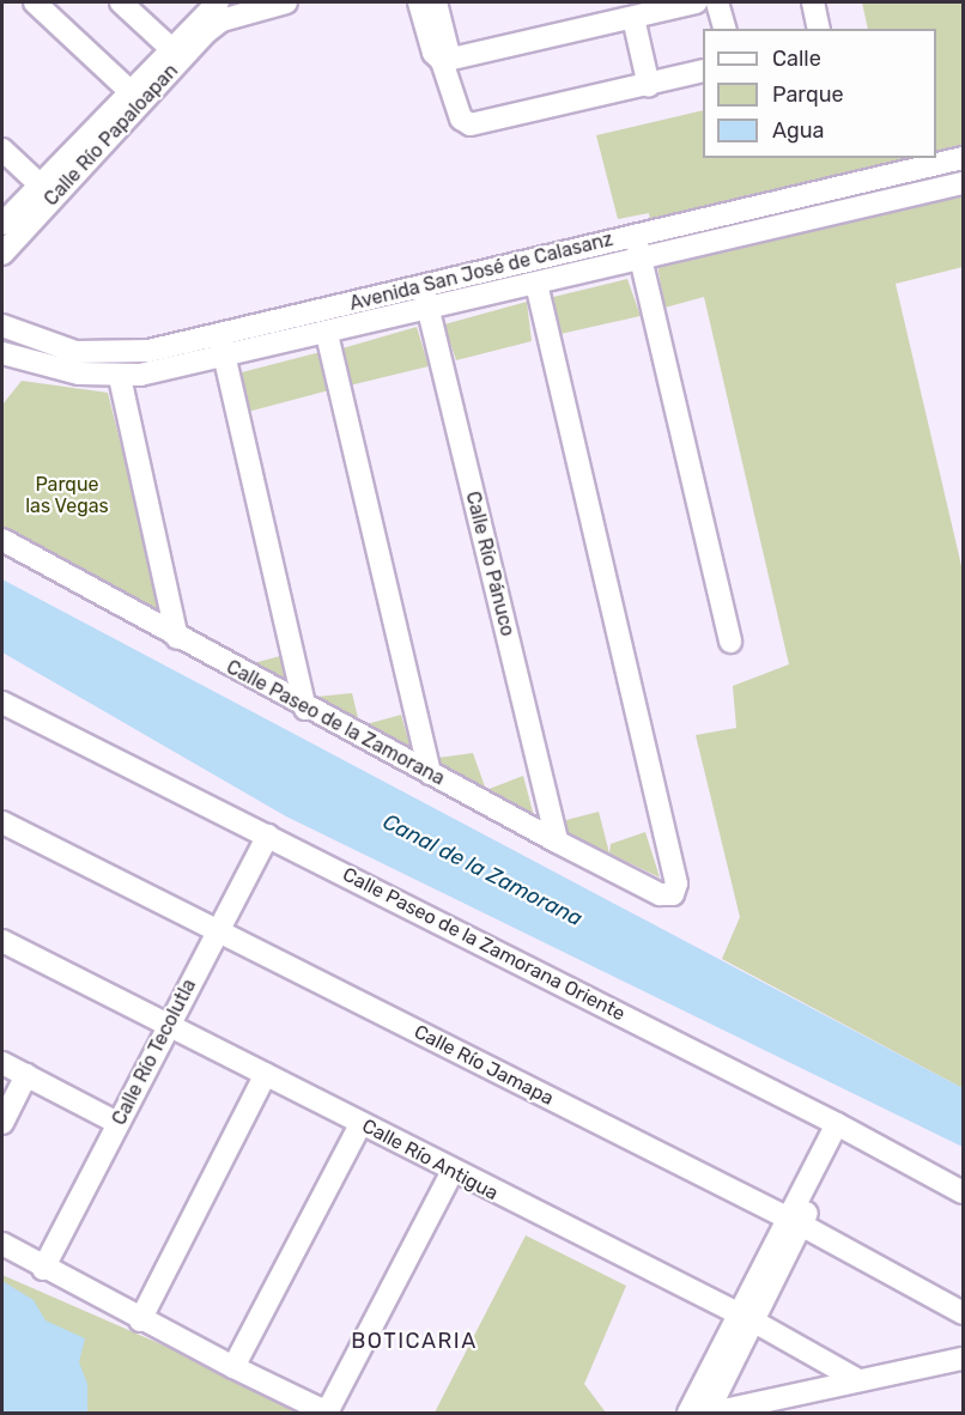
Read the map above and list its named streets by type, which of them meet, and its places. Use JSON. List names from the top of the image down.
{
  "streets": {
    "street": [
      "Calle Río Papaloapan",
      "Avenida San José de Calasanz",
      "Calle Río Pánuco",
      "Calle Paseo de la Zamorana",
      "Calle Paseo de la Zamorana Oriente",
      "Calle Río Tecolutla",
      "Calle Río Jamapa",
      "Calle Río Antigua"
    ]
  },
  "crossings": [
    ["Avenida San José de Calasanz", "Calle Río Pánuco"],
    ["Avenida San José de Calasanz", "Calle Paseo de la Zamorana"],
    ["Calle Río Pánuco", "Calle Paseo de la Zamorana"],
    ["Calle Paseo de la Zamorana Oriente", "Calle Río Tecolutla"],
    ["Calle Río Tecolutla", "Calle Río Jamapa"],
    ["Calle Río Tecolutla", "Calle Río Antigua"]
  ],
  "districts": ["BOTICARIA"],
  "water": ["Canal de la Zamorana"],
  "parks": ["Parque las Vegas"],
  "legend": ["Calle", "Parque", "Agua"]
}
